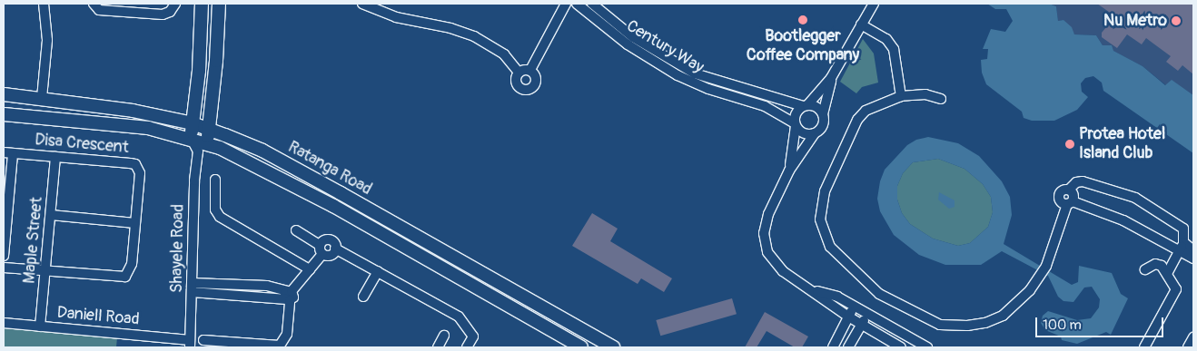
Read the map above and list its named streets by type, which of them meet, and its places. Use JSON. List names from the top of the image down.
{
  "streets": {
    "main road": ["Ratanga Road"],
    "street": [
      "Century Way",
      "Disa Crescent",
      "Maple Street",
      "Shayele Road",
      "Daniell Road"
    ]
  },
  "crossings": [
    ["Disa Crescent", "Maple Street"],
    ["Ratanga Road", "Shayele Road"],
    ["Maple Street", "Daniell Road"],
    ["Shayele Road", "Daniell Road"]
  ],
  "places": ["Bootlegger Coffee Company", "Nu Metro", "Protea Hotel Island Club"],
  "scale_bar": "100 m"
}
